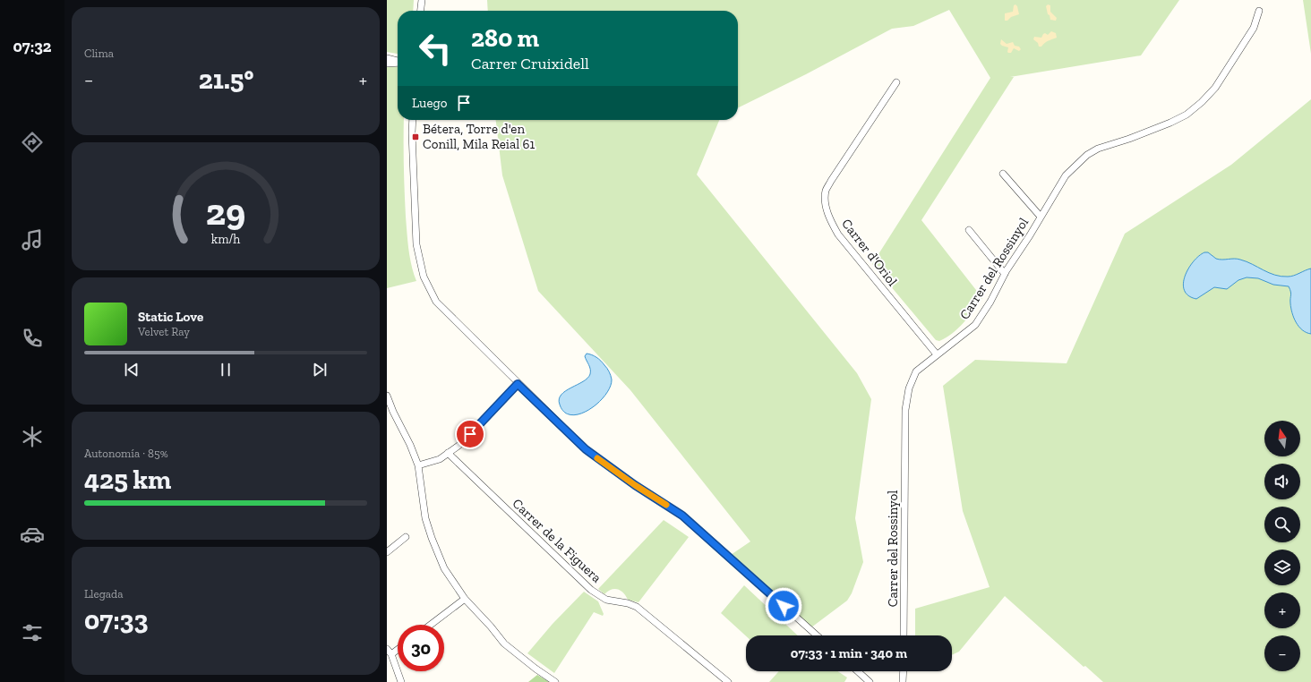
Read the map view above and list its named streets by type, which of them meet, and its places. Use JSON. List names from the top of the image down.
{
  "streets": {
    "street": ["Carrer d'Oriol", "Carrer del Rossinyol", "Carrer de la Figuera"]
  },
  "crossings": [
    ["Carrer d'Oriol", "Carrer del Rossinyol"]
  ],
  "places": {
    "transit": ["Bétera, Torre d'en Conill, Mila Reial 61"]
  },
  "north": "top",
  "page": {
    "tabs": "07:32",
    "tile": [
      "Clima",
      ["Autonomía · 85%", "425 km"],
      ["Llegada", "07:33"]
    ],
    "turn": ["280 m", "Carrer Cruixidell"],
    "heat": ["−", "21.5°", "+"],
    "then": "Luego",
    "song": ["Static Love", "Velvet Ray"],
    "map_buttons": ["+", "−"],
    "limit": "30",
    "trip": "07:33 · 1 min · 340 m",
    "gauge": ["29", "km/h"]
  }
}
